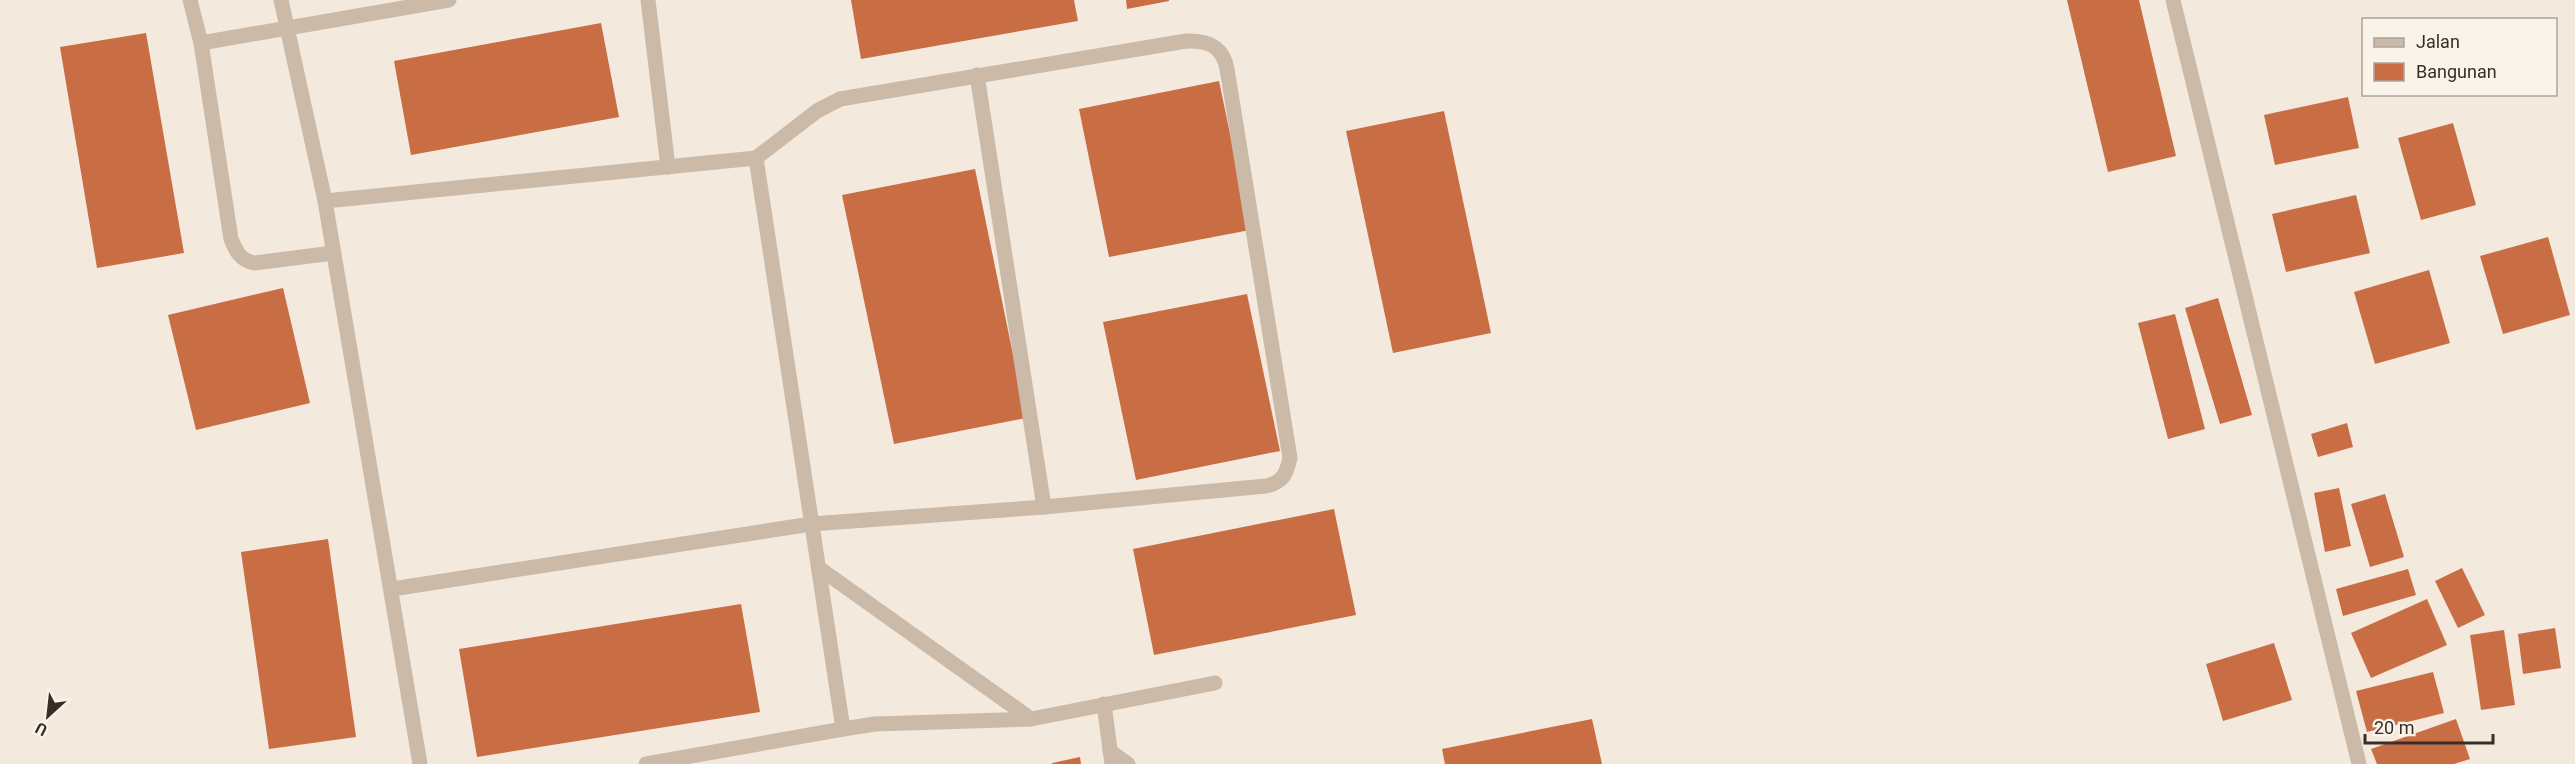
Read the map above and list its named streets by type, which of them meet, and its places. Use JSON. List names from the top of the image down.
{
  "legend": ["Jalan", "Bangunan"],
  "scale_bar": "20 m",
  "north": "bottom left"
}
